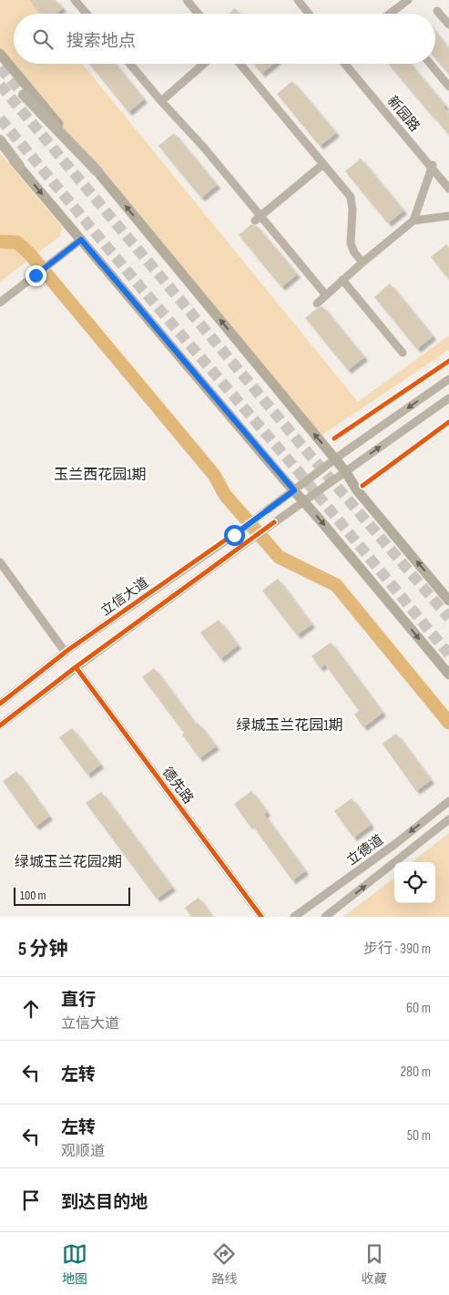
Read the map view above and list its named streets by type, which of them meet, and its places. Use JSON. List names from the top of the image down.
{
  "streets": {
    "street": [
      "新园路",
      "立信大道",
      "德先路",
      "立德道"
    ]
  },
  "crossings": [
    ["立信大道", "德先路"]
  ],
  "districts": ["玉兰西花园1期", "绿城玉兰花园1期", "绿城玉兰花园2期"],
  "scale_bar": "100 m",
  "page": {
    "search": "搜索地点",
    "scale": "100 m",
    "heading": ["5 分钟", "步行 · 390 m"],
    "list": [
      ["直行", "立信大道", "60 m"],
      ["左转", "280 m"],
      ["左转", "观顺道", "50 m"],
      "到达目的地"
    ],
    "nav": ["地图", "路线", "收藏"]
  }
}
